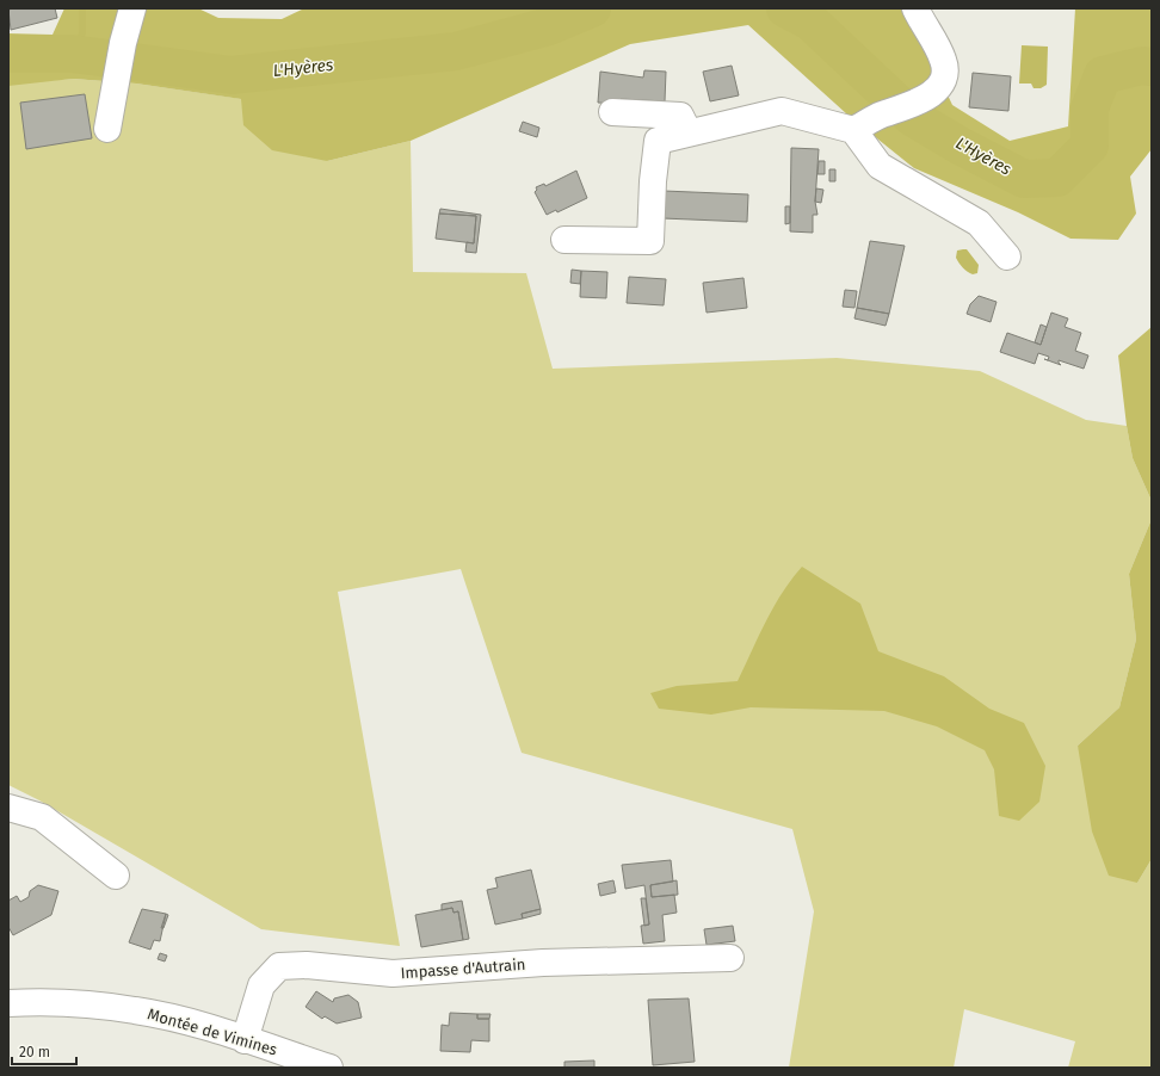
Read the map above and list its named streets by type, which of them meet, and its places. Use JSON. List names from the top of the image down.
{
  "streets": {
    "street": ["Impasse d'Autrain", "Montée de Vimines"]
  },
  "crossings": [
    ["Impasse d'Autrain", "Montée de Vimines"]
  ],
  "water": ["L'Hyères"],
  "scale_bar": "20 m"
}
